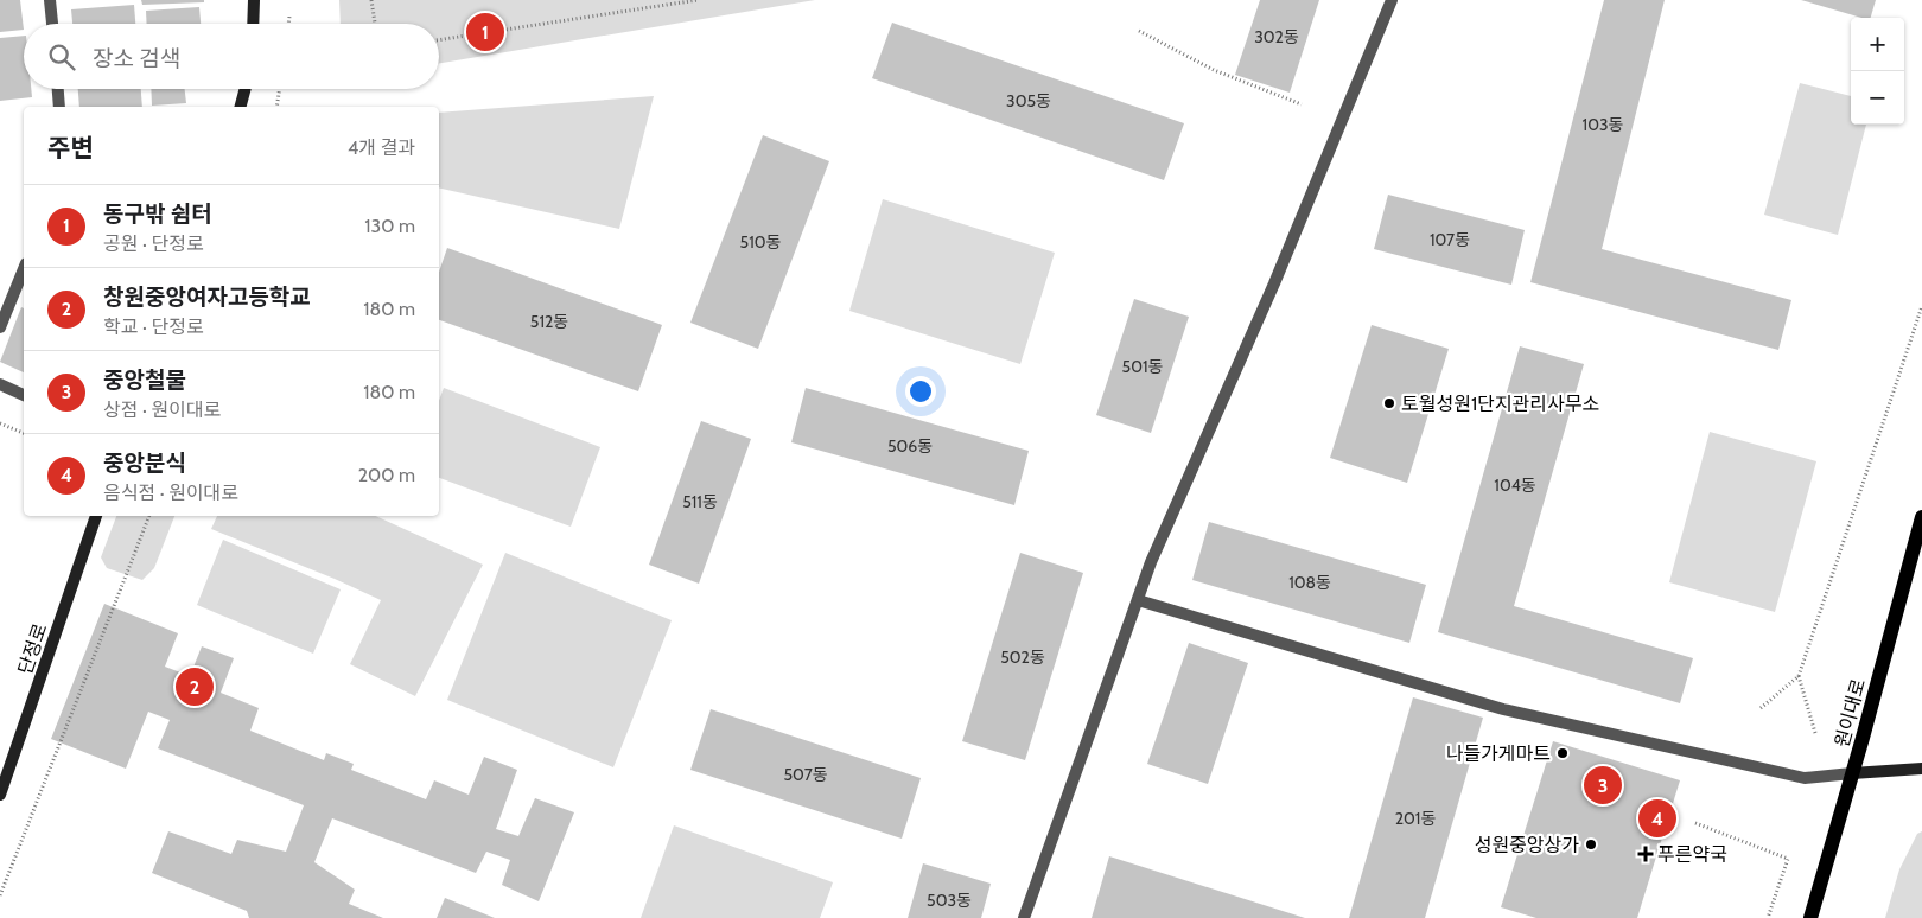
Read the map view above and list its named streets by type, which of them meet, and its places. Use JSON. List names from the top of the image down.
{
  "streets": {
    "main road": ["원이대로"],
    "street": ["단정로"]
  },
  "places": {
    "other": ["토월성원1단지관리사무소", "나들가게마트", "성원중앙상가"],
    "health": ["푸른약국"]
  },
  "house_numbers": [
    "302동",
    "305동",
    "103동",
    "107동",
    "510동",
    "512동",
    "501동",
    "506동",
    "104동",
    "511동",
    "108동",
    "502동",
    "507동",
    "201동",
    "503동"
  ],
  "page": {
    "pins": [
      "1",
      "2",
      "3",
      "4"
    ],
    "map_buttons": ["+", "−"],
    "search": "장소 검색",
    "heading": ["주변", "4개 결과"],
    "list": [
      {
        "mark": "1",
        "name": "동구밖 쉼터",
        "note": "공원 · 단정로",
        "value": "130 m"
      },
      {
        "mark": "2",
        "name": "창원중앙여자고등학교",
        "note": "학교 · 단정로",
        "value": "180 m"
      },
      {
        "mark": "3",
        "name": "중앙철물",
        "note": "상점 · 원이대로",
        "value": "180 m"
      },
      {
        "mark": "4",
        "name": "중앙분식",
        "note": "음식점 · 원이대로",
        "value": "200 m"
      }
    ]
  }
}
